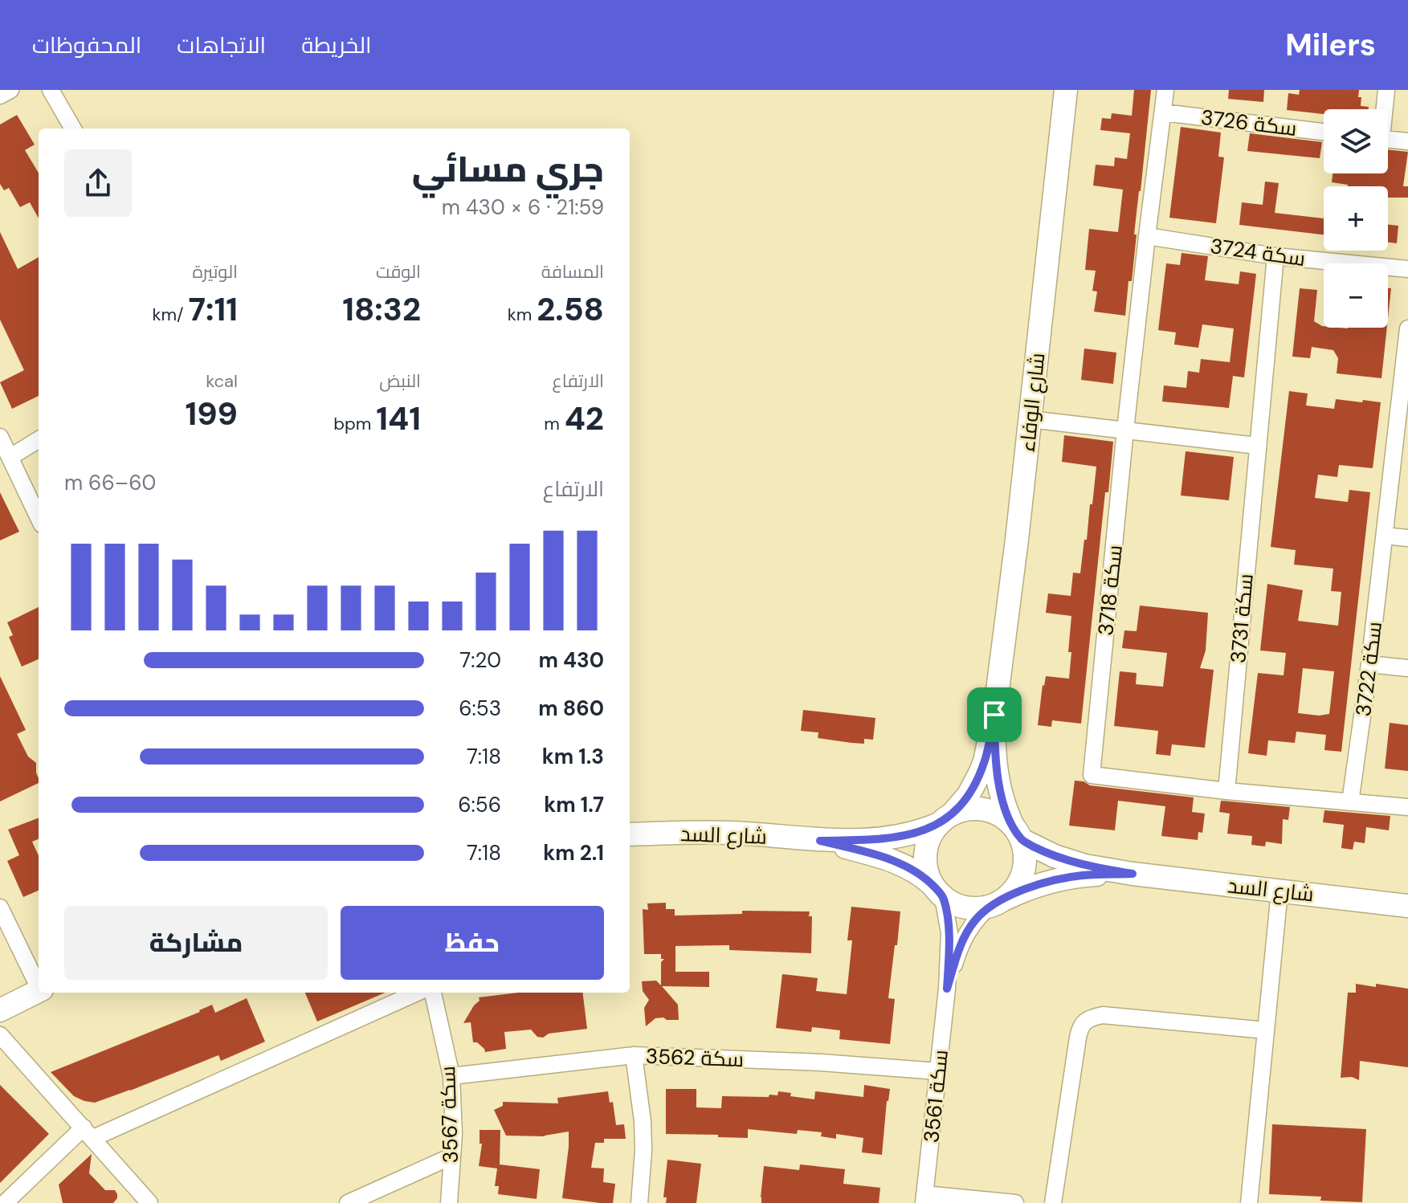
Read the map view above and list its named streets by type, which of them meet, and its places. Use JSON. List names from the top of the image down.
{
  "streets": {
    "street": [
      "سكة 3726",
      "سكة 3724",
      "شارع الوفاء",
      "سكة 3718",
      "سكة 3731",
      "سكة 3722",
      "شارع السد",
      "سكة 3562",
      "سكة 3561",
      "سكة 3567"
    ]
  },
  "crossings": [
    ["سكة 3726", "سكة 3718"],
    ["سكة 3724", "سكة 3718"],
    ["سكة 3724", "سكة 3731"],
    ["شارع الوفاء", "شارع السد"],
    ["شارع الوفاء", "سكة 3561"],
    ["سكة 3718", "سكة 3731"],
    ["سكة 3718", "سكة 3722"],
    ["شارع السد", "سكة 3561"],
    ["سكة 3562", "سكة 3561"],
    ["سكة 3562", "سكة 3567"]
  ],
  "page": {
    "header": "Milers",
    "nav": ["الخريطة", "الاتجاهات", "المحفوظات"],
    "map_buttons": ["+", "−"],
    "heading": ["جري مسائي", "21:59 · 6 × 430 m"],
    "stats": [
      ["المسافة", "2.58 km"],
      ["الوقت", "18:32"],
      ["الوتيرة", "7:11 /km"],
      ["الارتفاع", "42 m"],
      ["النبض", "141 bpm"],
      ["kcal", "199"]
    ],
    "chart": ["الارتفاع", "60–66 m"],
    "list": [
      {
        "name": "430 m",
        "note": "7:20"
      },
      {
        "name": "860 m",
        "note": "6:53"
      },
      {
        "name": "1.3 km",
        "note": "7:18"
      },
      {
        "name": "1.7 km",
        "note": "6:56"
      },
      {
        "name": "2.1 km",
        "note": "7:18"
      }
    ],
    "buttons": ["حفظ", "مشاركة"]
  }
}
